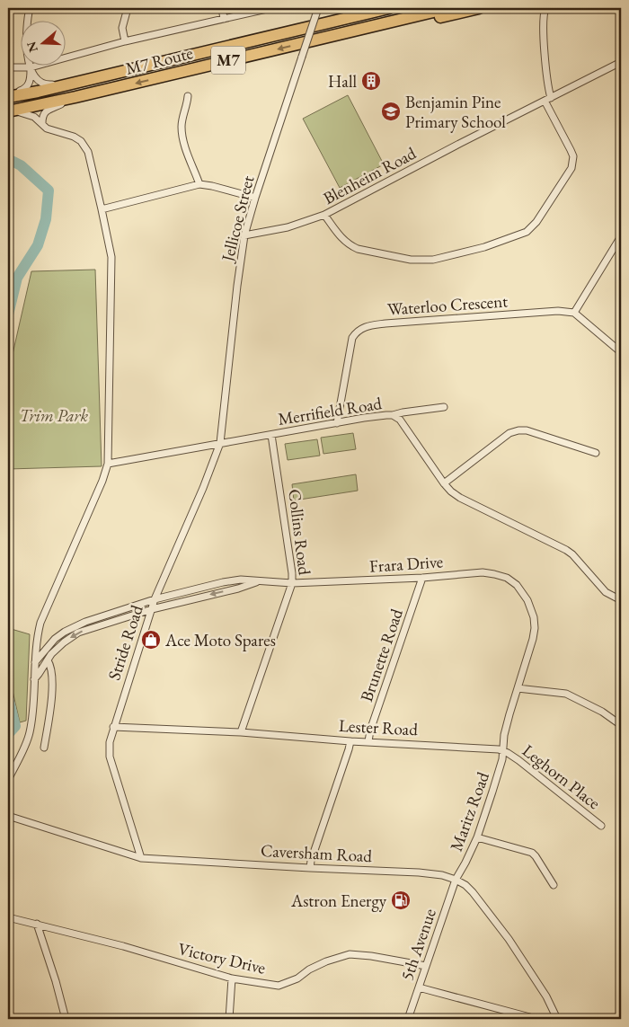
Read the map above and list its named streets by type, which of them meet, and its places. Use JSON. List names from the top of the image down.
{
  "streets": {
    "highway": ["M7 Route", "M7"],
    "street": [
      "Blenheim Road",
      "Jellicoe Street",
      "Waterloo Crescent",
      "Merrifield Road",
      "Collins Road",
      "Frara Drive",
      "Stride Road",
      "Brunette Road",
      "Lester Road",
      "Leghorn Place",
      "Maritz Road",
      "Caversham Road",
      "5th Avenue",
      "Victory Drive"
    ]
  },
  "crossings": [
    ["Blenheim Road", "Jellicoe Street"],
    ["Jellicoe Street", "Merrifield Road"],
    ["Jellicoe Street", "Stride Road"],
    ["Waterloo Crescent", "Merrifield Road"],
    ["Merrifield Road", "Collins Road"],
    ["Merrifield Road", "Stride Road"],
    ["Collins Road", "Frara Drive"],
    ["Collins Road", "Lester Road"],
    ["Frara Drive", "Stride Road"],
    ["Frara Drive", "Brunette Road"],
    ["Stride Road", "Lester Road"],
    ["Stride Road", "Caversham Road"],
    ["Brunette Road", "Lester Road"],
    ["Lester Road", "Leghorn Place"],
    ["Lester Road", "Maritz Road"],
    ["Leghorn Place", "Maritz Road"],
    ["Maritz Road", "Caversham Road"],
    ["Maritz Road", "5th Avenue"],
    ["Caversham Road", "5th Avenue"],
    ["5th Avenue", "Victory Drive"]
  ],
  "parks": ["Trim Park"],
  "places": {
    "building": ["Hall"],
    "school or university": ["Benjamin Pine Primary School"],
    "shop": ["Ace Moto Spares"],
    "fuel station": ["Astron Energy"]
  },
  "north": "left"
}
